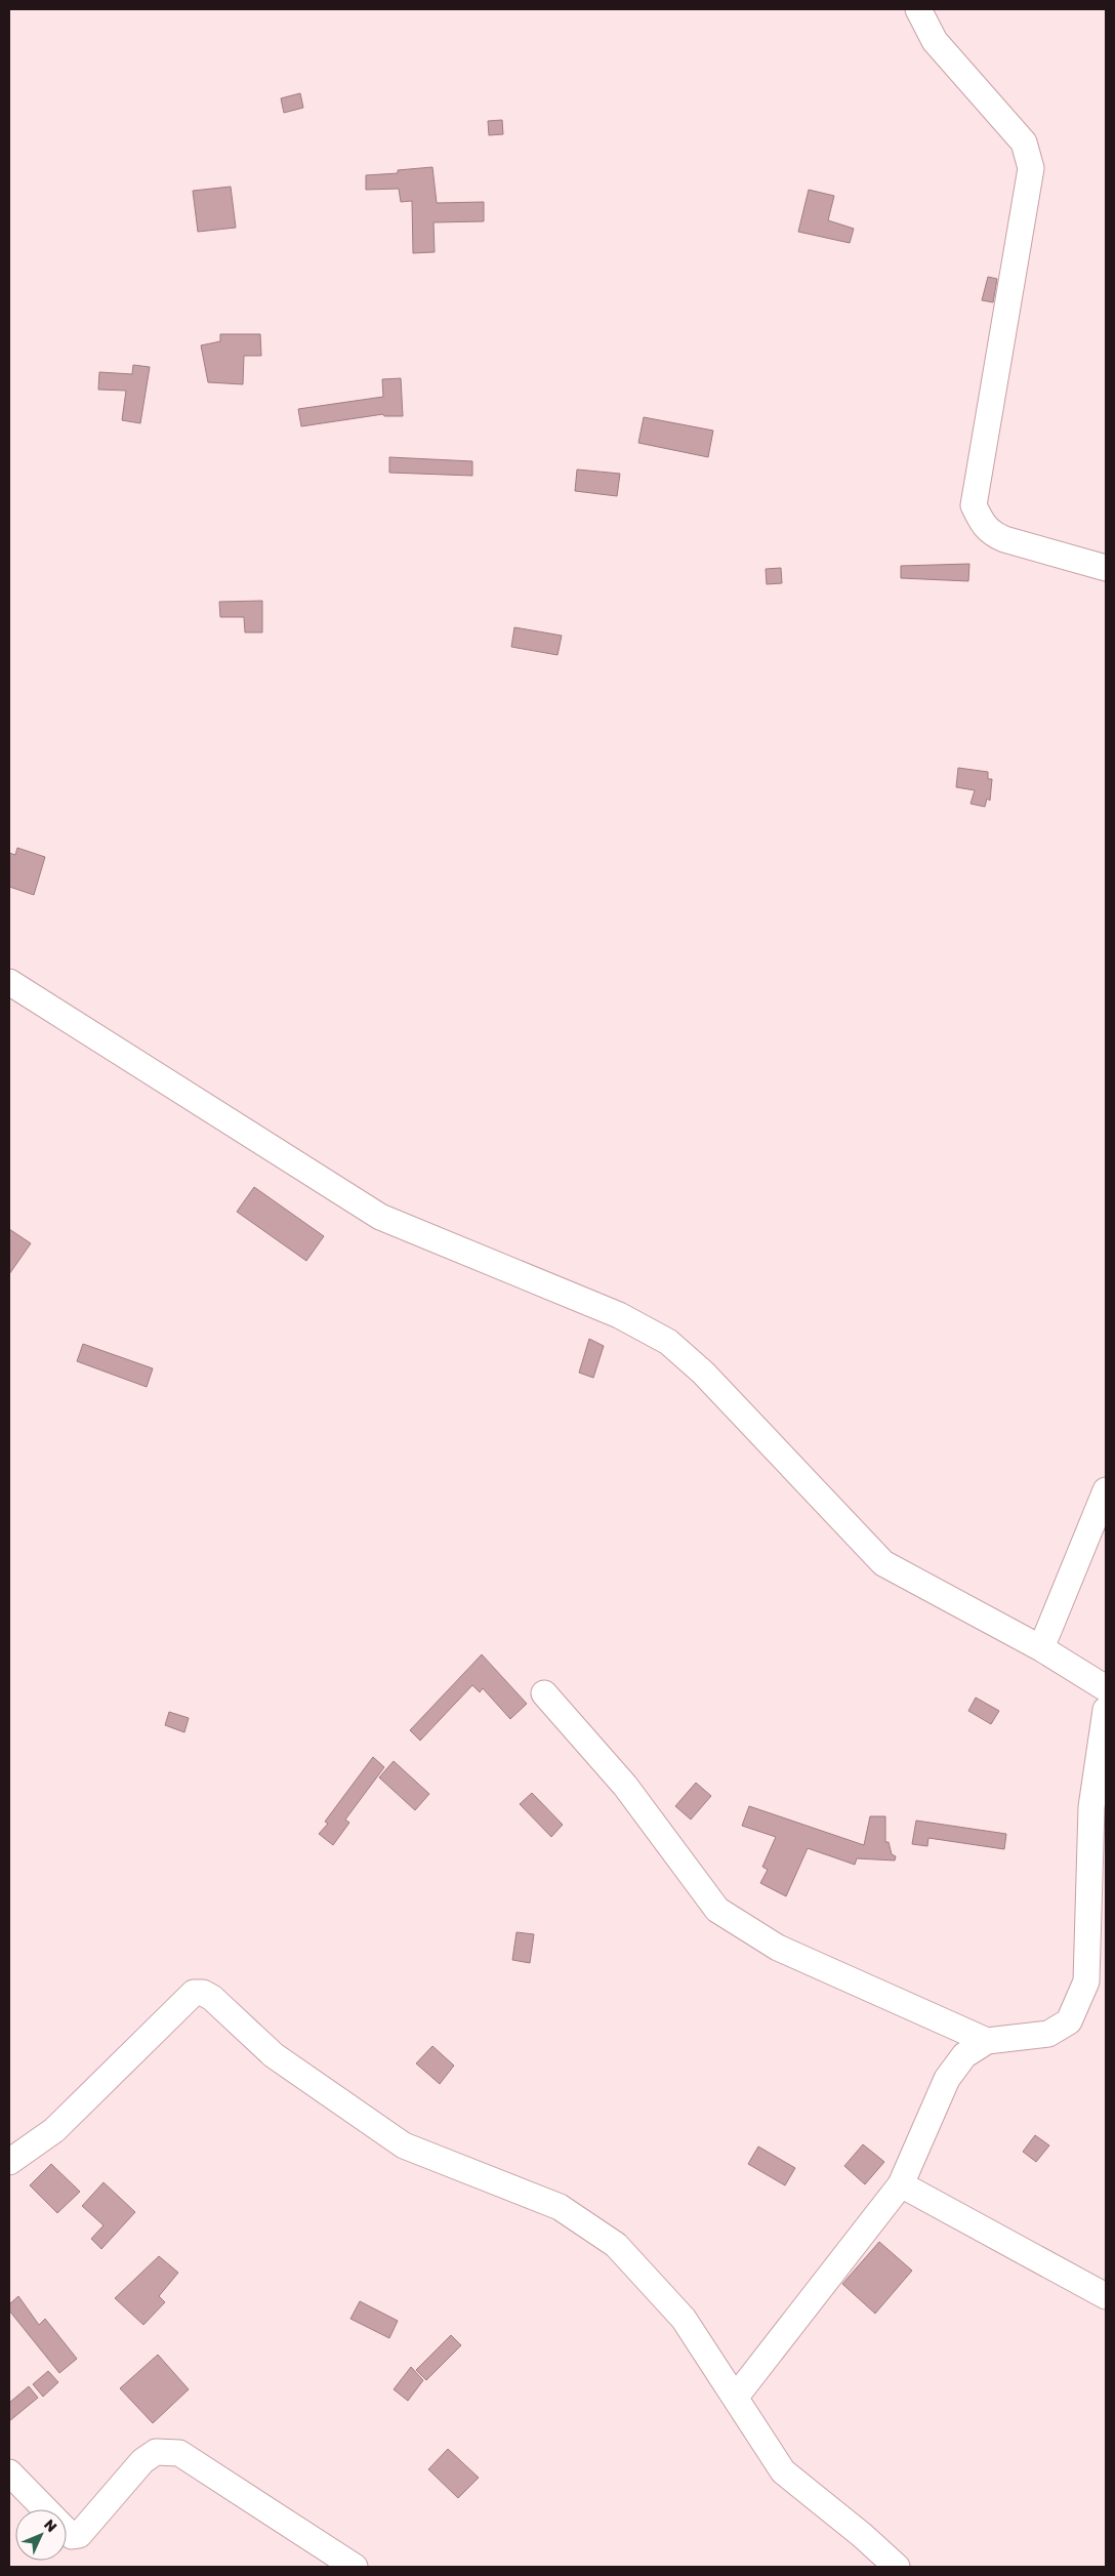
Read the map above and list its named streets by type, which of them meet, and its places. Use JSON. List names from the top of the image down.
{
  "north": "top right"
}
